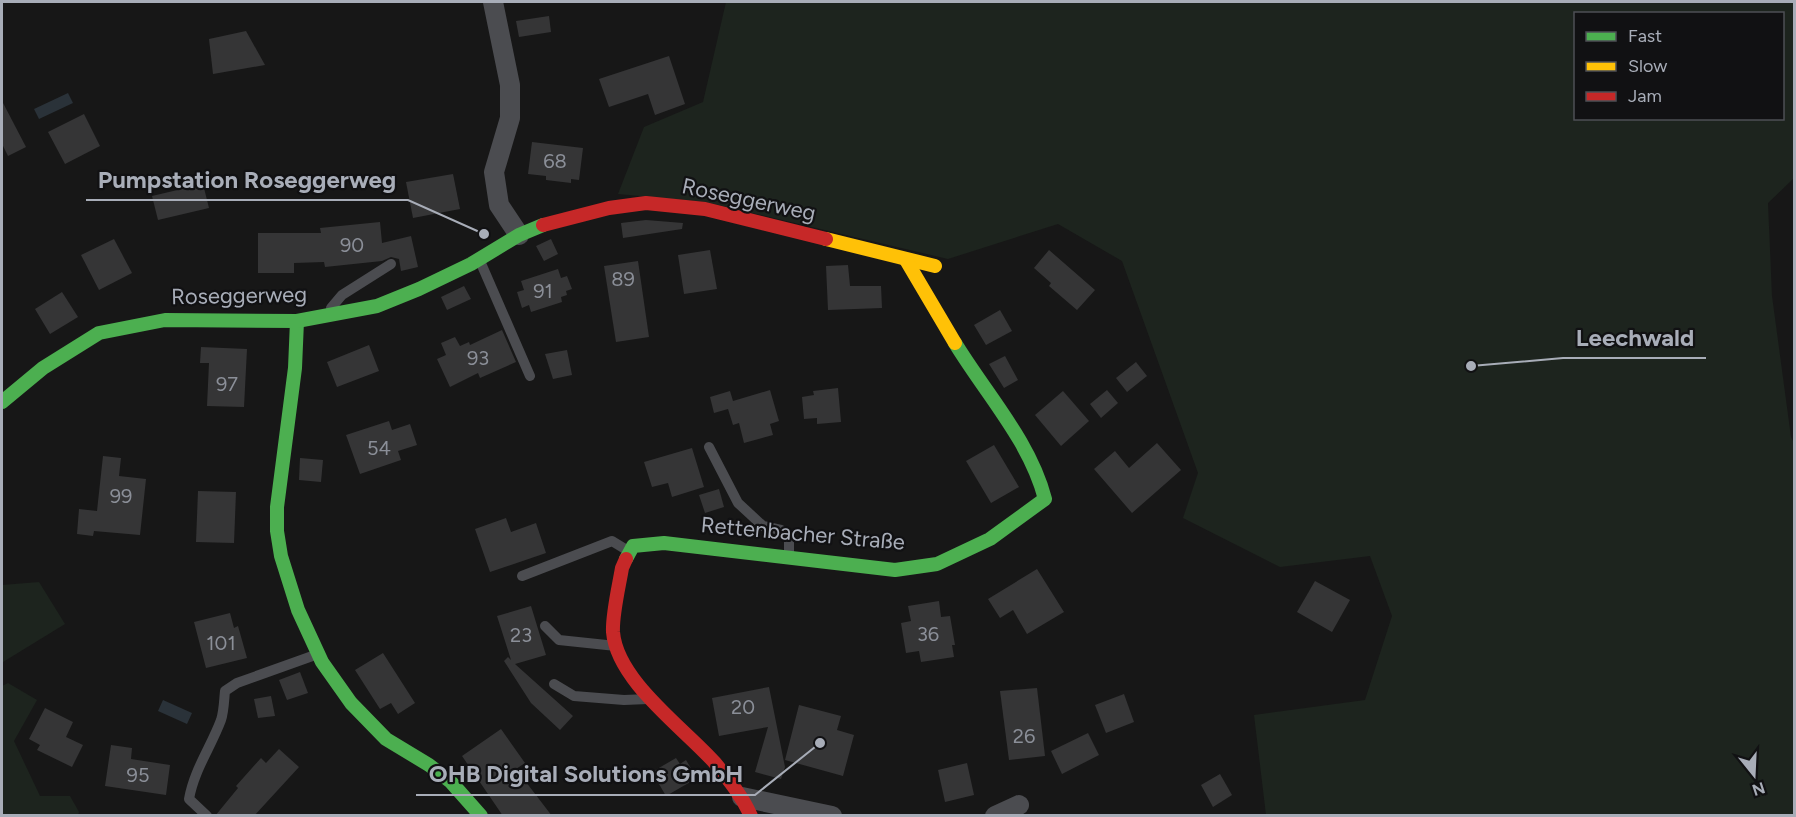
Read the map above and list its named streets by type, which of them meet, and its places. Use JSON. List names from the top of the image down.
{
  "streets": {
    "street": ["Roseggerweg", "Rettenbacher Straße"]
  },
  "crossings": [
    ["Roseggerweg", "Rettenbacher Straße"]
  ],
  "places": ["Pumpstation Roseggerweg", "Leechwald", "OHB Digital Solutions GmbH"],
  "house_numbers": [
    "68",
    "90",
    "89",
    "91",
    "93",
    "97",
    "54",
    "99",
    "36",
    "23",
    "101",
    "20",
    "26",
    "95"
  ],
  "legend": ["Fast", "Slow", "Jam"],
  "north": "bottom"
}
